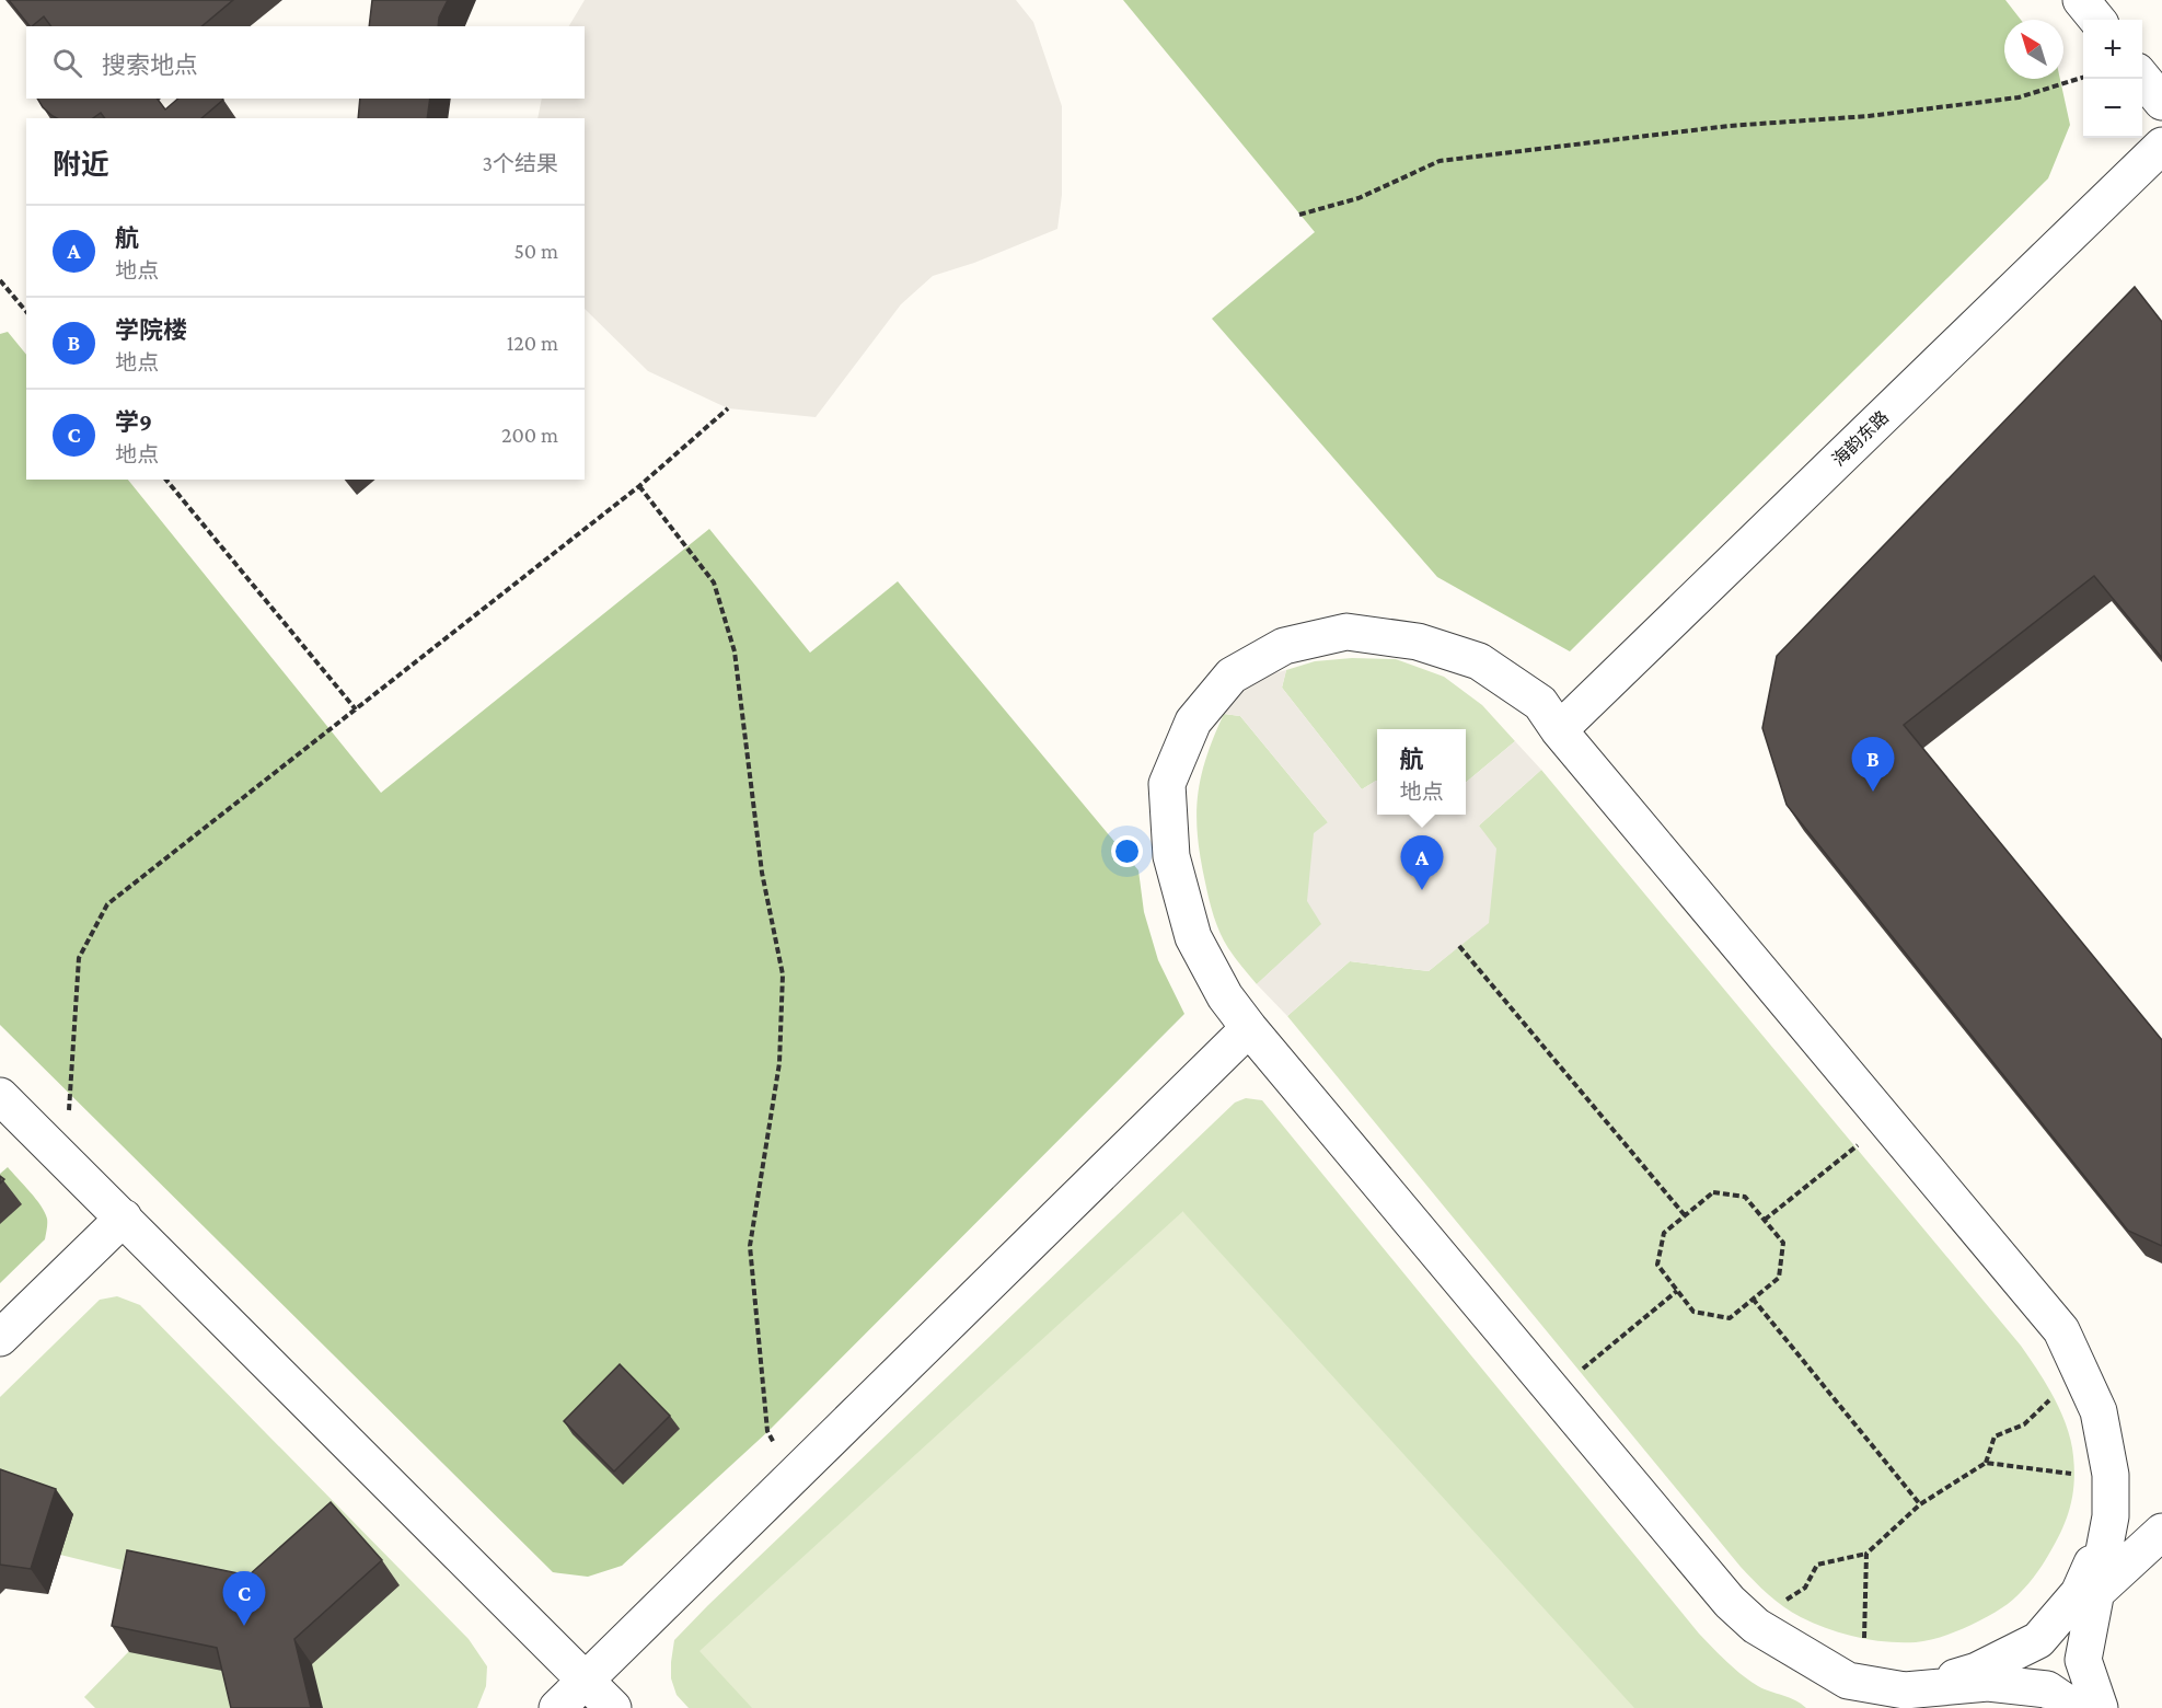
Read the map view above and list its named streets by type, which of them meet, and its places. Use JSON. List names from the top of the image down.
{
  "streets": {
    "lane": ["海韵东路"]
  },
  "north": "top left",
  "page": {
    "map_buttons": ["+", "−"],
    "search": "搜索地点",
    "heading": ["附近", "3个结果"],
    "list": [
      {
        "mark": "A",
        "name": "航",
        "note": "地点",
        "value": "50 m"
      },
      {
        "mark": "B",
        "name": "学院楼",
        "note": "地点",
        "value": "120 m"
      },
      {
        "mark": "C",
        "name": "学9",
        "note": "地点",
        "value": "200 m"
      }
    ],
    "popup": ["航", "地点"],
    "pins": ["B", "A", "C"]
  }
}
